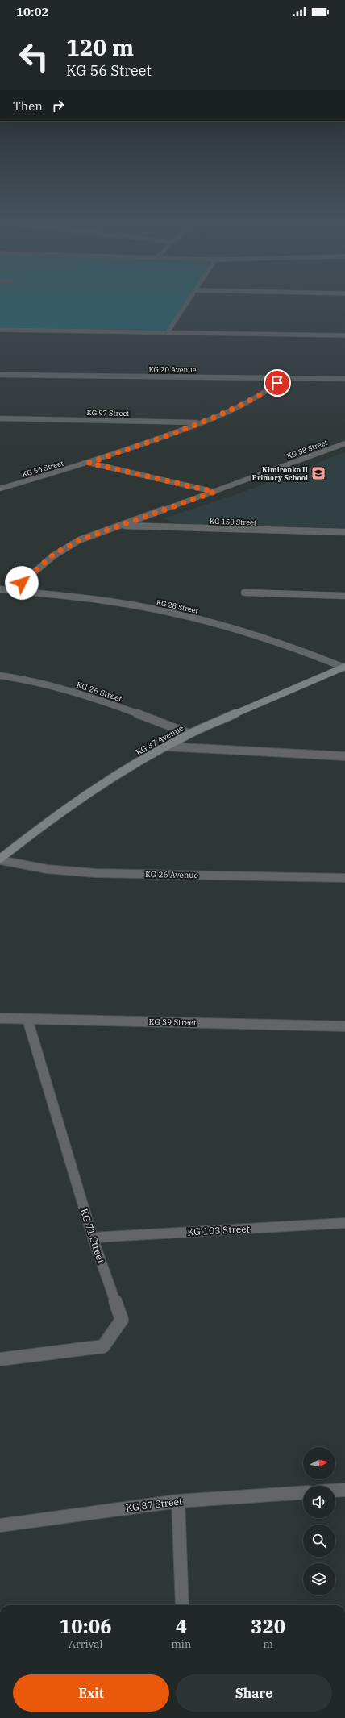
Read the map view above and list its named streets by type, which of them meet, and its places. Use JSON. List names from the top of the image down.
{
  "streets": {
    "street": [
      "KG 20 Avenue",
      "KG 97 Street",
      "KG 58 Street",
      "KG 56 Street",
      "KG 150 Street",
      "KG 28 Street",
      "KG 26 Street",
      "KG 37 Avenue",
      "KG 26 Avenue",
      "KG 39 Street",
      "KG 103 Street",
      "KG 71 Street",
      "KG 87 Street"
    ]
  },
  "crossings": [
    ["KG 20 Avenue", "KG 56 Street"],
    ["KG 97 Street", "KG 56 Street"],
    ["KG 58 Street", "KG 56 Street"],
    ["KG 58 Street", "KG 150 Street"],
    ["KG 58 Street", "KG 28 Street"],
    ["KG 28 Street", "KG 37 Avenue"],
    ["KG 26 Street", "KG 37 Avenue"],
    ["KG 37 Avenue", "KG 26 Avenue"],
    ["KG 39 Street", "KG 71 Street"],
    ["KG 103 Street", "KG 71 Street"]
  ],
  "places": {
    "school or university": ["Kimironko II Primary School"]
  },
  "north": "right",
  "page": {
    "status": "10:02",
    "turn": ["120 m", "KG 56 Street"],
    "then": "Then",
    "eta": [
      "10:06",
      "Arrival",
      "4",
      "min",
      "320",
      "m"
    ],
    "buttons": ["Exit", "Share"]
  }
}
